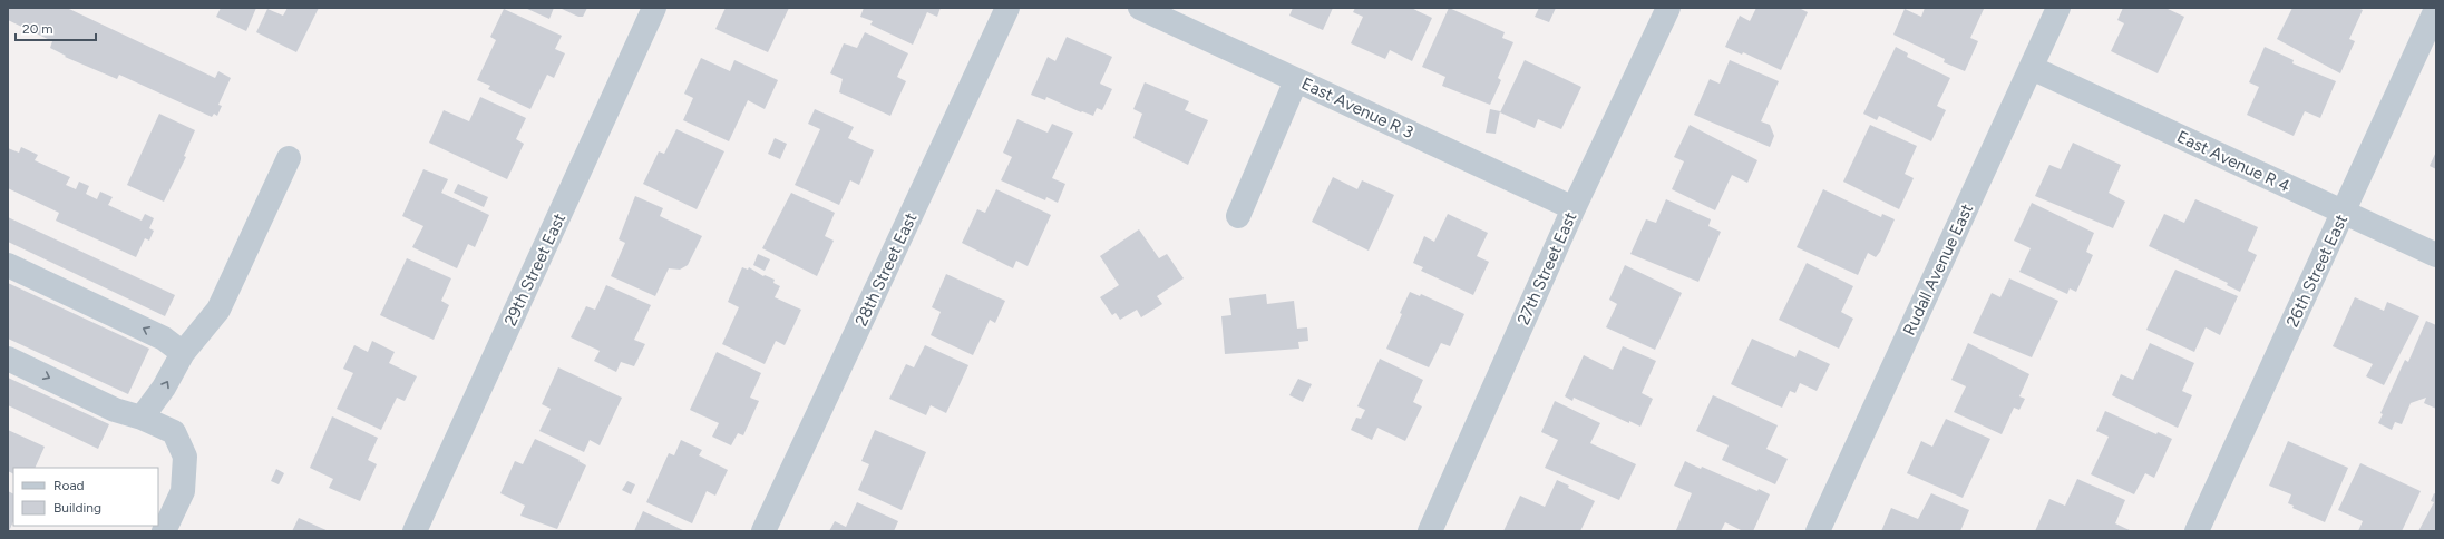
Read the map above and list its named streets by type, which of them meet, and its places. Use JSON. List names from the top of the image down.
{
  "streets": {
    "street": [
      "East Avenue R 3",
      "East Avenue R 4",
      "27th Street East",
      "29th Street East",
      "28th Street East",
      "Rudall Avenue East",
      "26th Street East"
    ]
  },
  "crossings": [
    ["East Avenue R 3", "27th Street East"],
    ["East Avenue R 4", "Rudall Avenue East"],
    ["East Avenue R 4", "26th Street East"]
  ],
  "legend": ["Road", "Building"],
  "scale_bar": "20 m"
}
